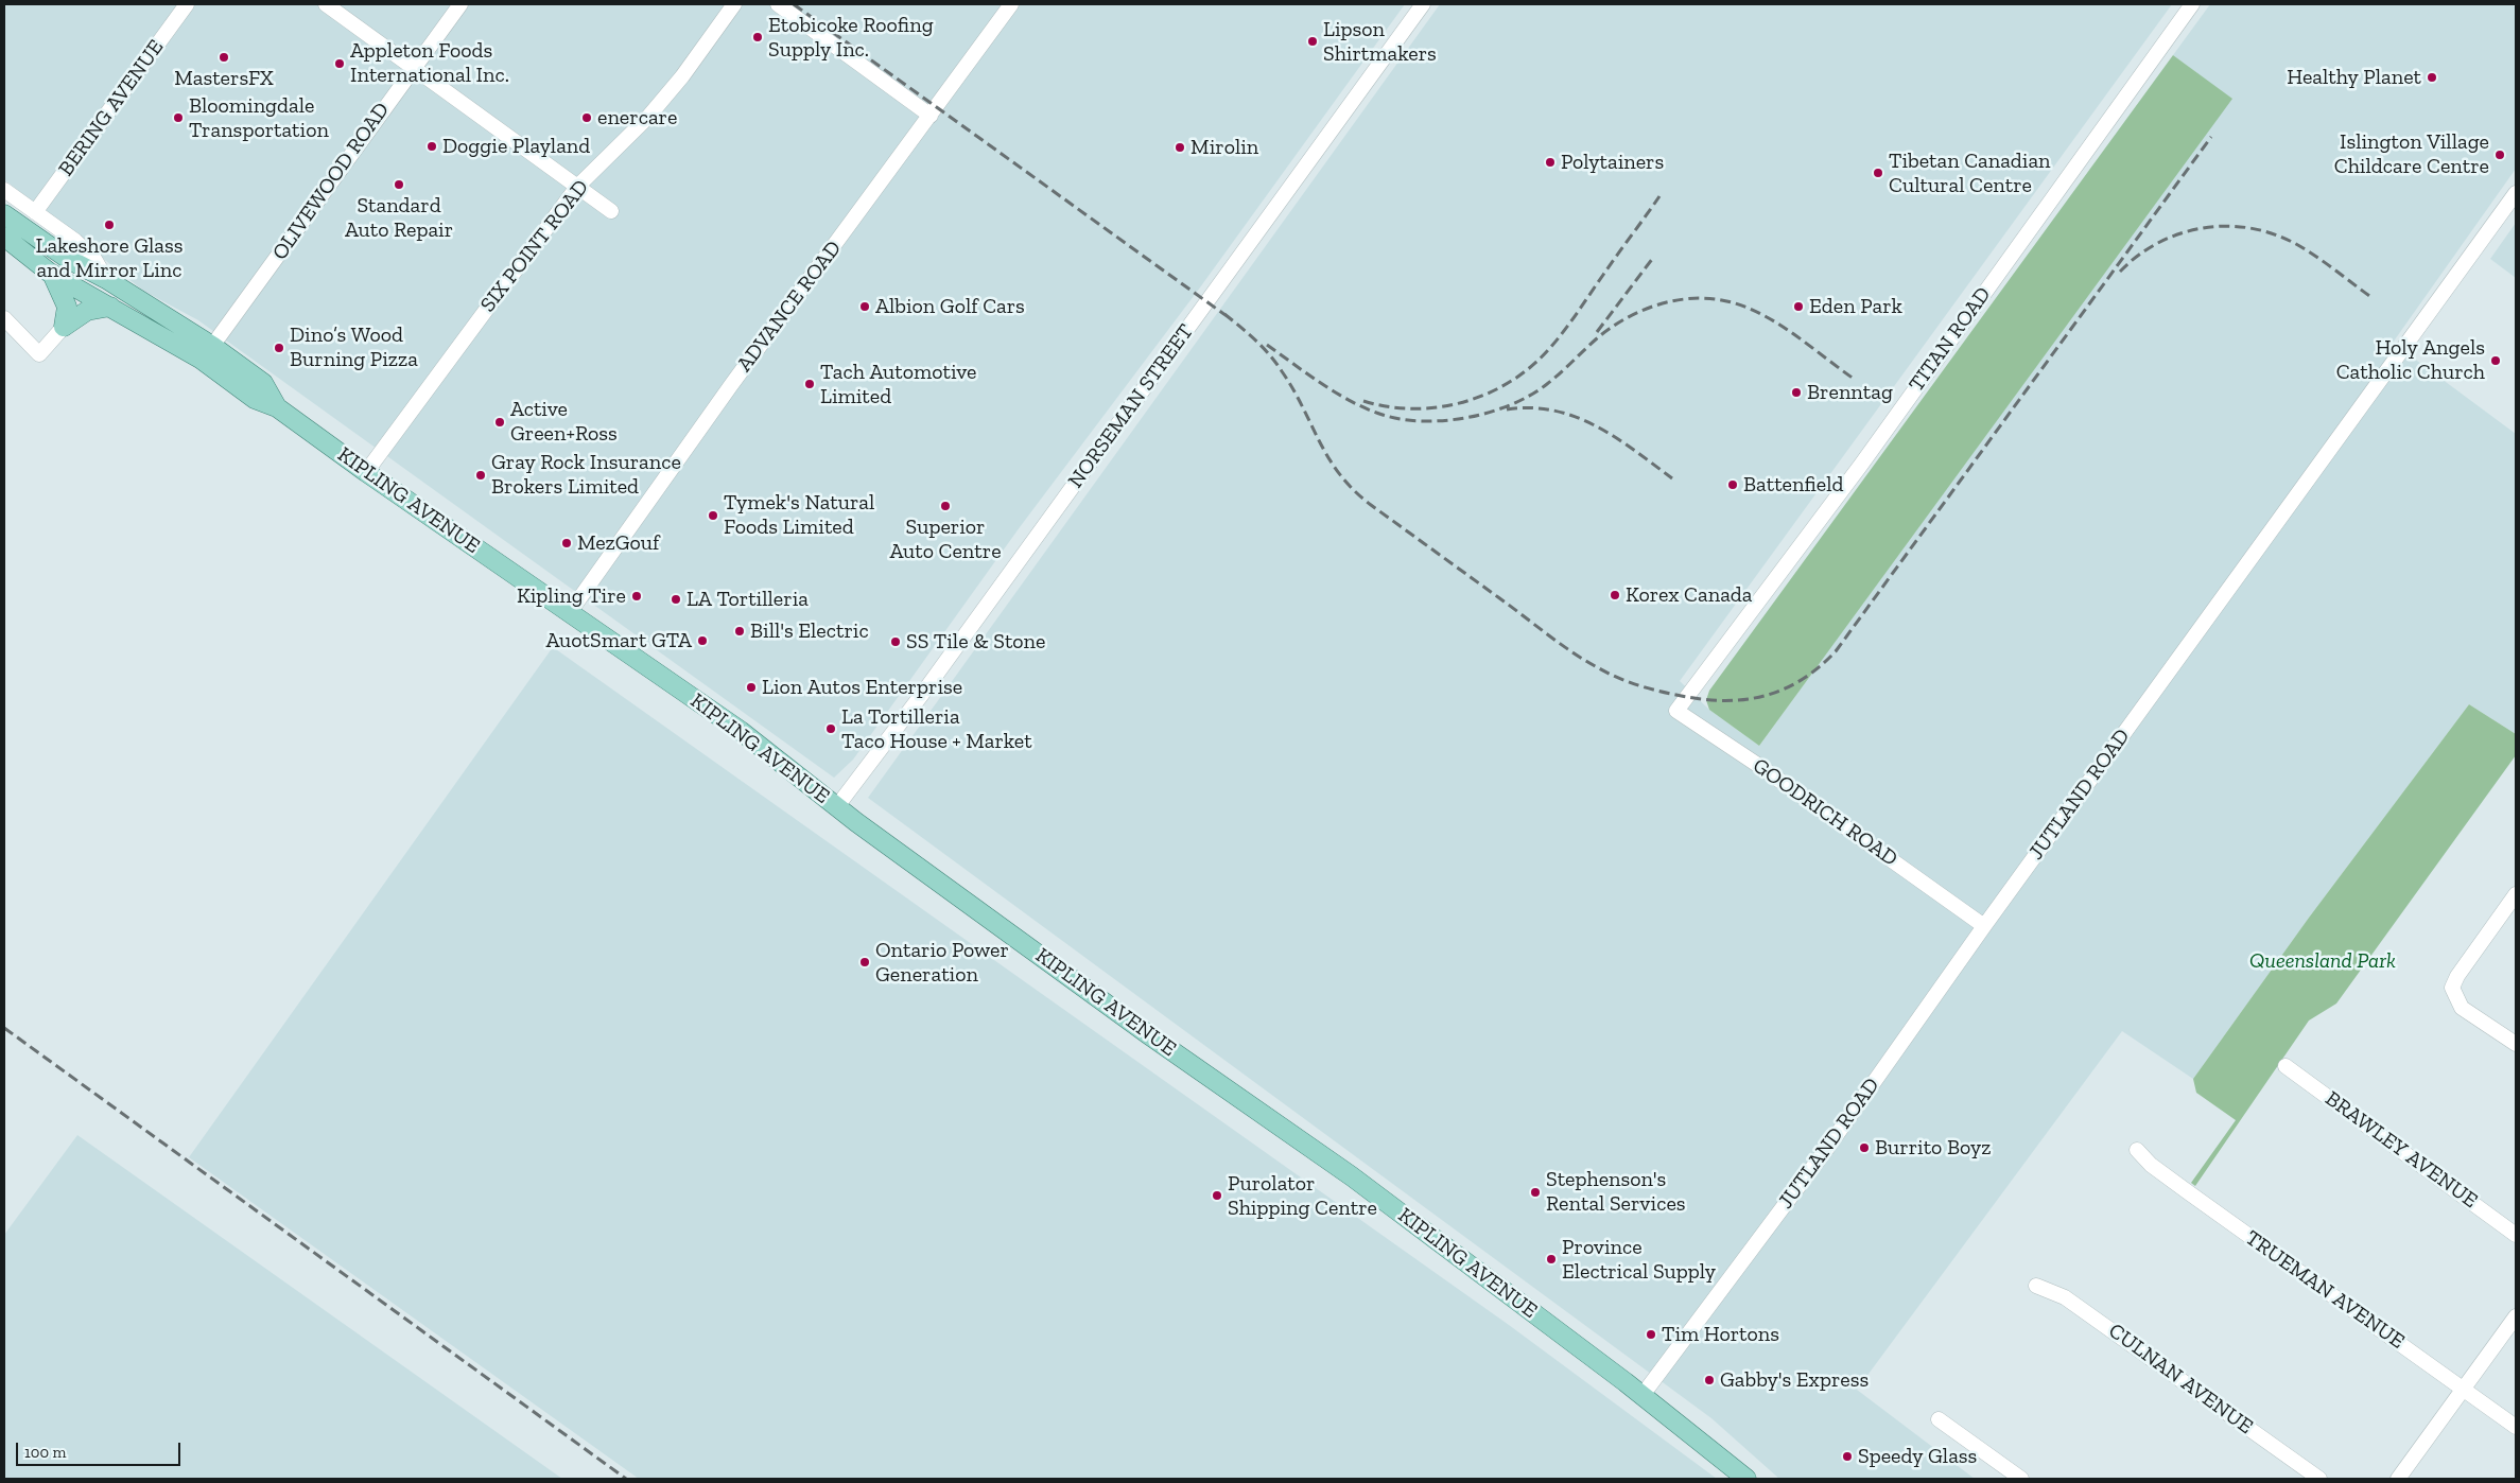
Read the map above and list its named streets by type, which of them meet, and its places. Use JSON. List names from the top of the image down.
{
  "streets": {
    "main road": ["KIPLING AVENUE"],
    "street": [
      "BERING AVENUE",
      "OLIVEWOOD ROAD",
      "SIX POINT ROAD",
      "ADVANCE ROAD",
      "TITAN ROAD",
      "NORSEMAN STREET",
      "JUTLAND ROAD",
      "GOODRICH ROAD",
      "BRAWLEY AVENUE",
      "TRUEMAN AVENUE",
      "CULNAN AVENUE"
    ]
  },
  "crossings": [
    ["BERING AVENUE", "KIPLING AVENUE"],
    ["OLIVEWOOD ROAD", "KIPLING AVENUE"],
    ["SIX POINT ROAD", "KIPLING AVENUE"],
    ["ADVANCE ROAD", "KIPLING AVENUE"],
    ["TITAN ROAD", "GOODRICH ROAD"],
    ["NORSEMAN STREET", "KIPLING AVENUE"],
    ["KIPLING AVENUE", "JUTLAND ROAD"],
    ["JUTLAND ROAD", "GOODRICH ROAD"]
  ],
  "parks": ["Queensland Park"],
  "places": [
    "Etobicoke Roofing Supply Inc.",
    "Lipson Shirtmakers",
    "MastersFX",
    "Appleton Foods International Inc.",
    "Healthy Planet",
    "Bloomingdale Transportation",
    "enercare",
    "Doggie Playland",
    "Mirolin",
    "Islington Village Childcare Centre",
    "Polytainers",
    "Tibetan Canadian Cultural Centre",
    "Standard Auto Repair",
    "Lakeshore Glass and Mirror Linc",
    "Albion Golf Cars",
    "Eden Park",
    "Dino’s Wood Burning Pizza",
    "Holy Angels Catholic Church",
    "Tach Automotive Limited",
    "Brenntag",
    "Active Green+Ross",
    "Gray Rock Insurance Brokers Limited",
    "Battenfield",
    "Superior Auto Centre",
    "Tymek's Natural Foods Limited",
    "MezGouf",
    "Korex Canada",
    "Kipling Tire",
    "LA Tortilleria",
    "Bill's Electric",
    "AuotSmart GTA",
    "SS Tile & Stone",
    "Lion Autos Enterprise",
    "La Tortilleria Taco House + Market",
    "Ontario Power Generation",
    "Burrito Boyz",
    "Stephenson's Rental Services",
    "Purolator Shipping Centre",
    "Province Electrical Supply",
    "Tim Hortons",
    "Gabby's Express",
    "Speedy Glass"
  ],
  "scale_bar": "100 m"
}
